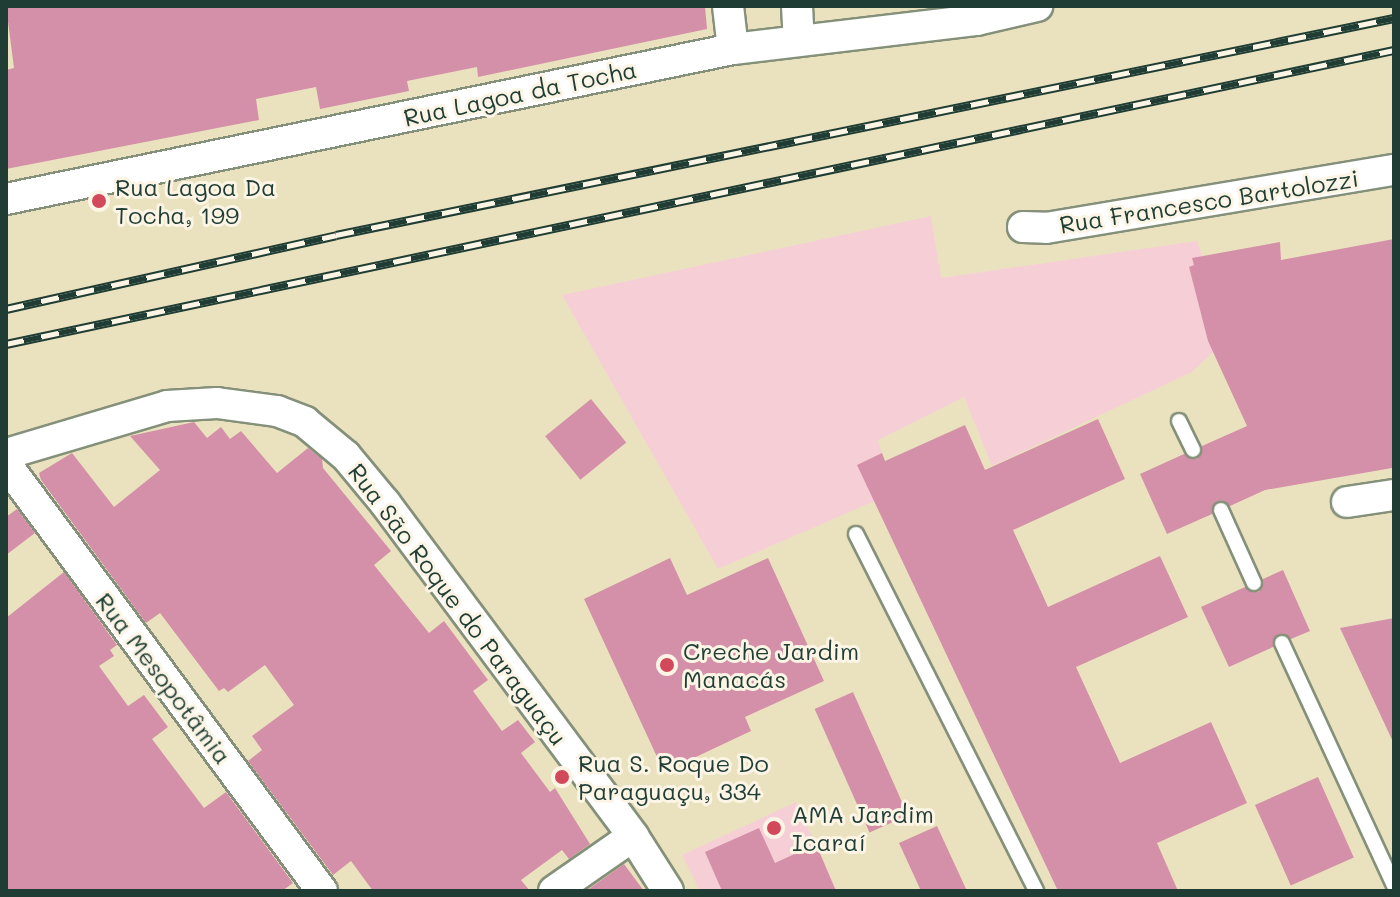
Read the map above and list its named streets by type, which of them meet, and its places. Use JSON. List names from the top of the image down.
{
  "streets": {
    "street": [
      "Rua Lagoa da Tocha",
      "Rua Francesco Bartolozzi",
      "Rua São Roque do Paraguaçu",
      "Rua Mesopotâmia"
    ]
  },
  "places": [
    "Rua Lagoa Da Tocha, 199",
    "Creche Jardim Manacás",
    "Rua S. Roque Do Paraguaçu, 334",
    "AMA Jardim Icaraí"
  ]
}
